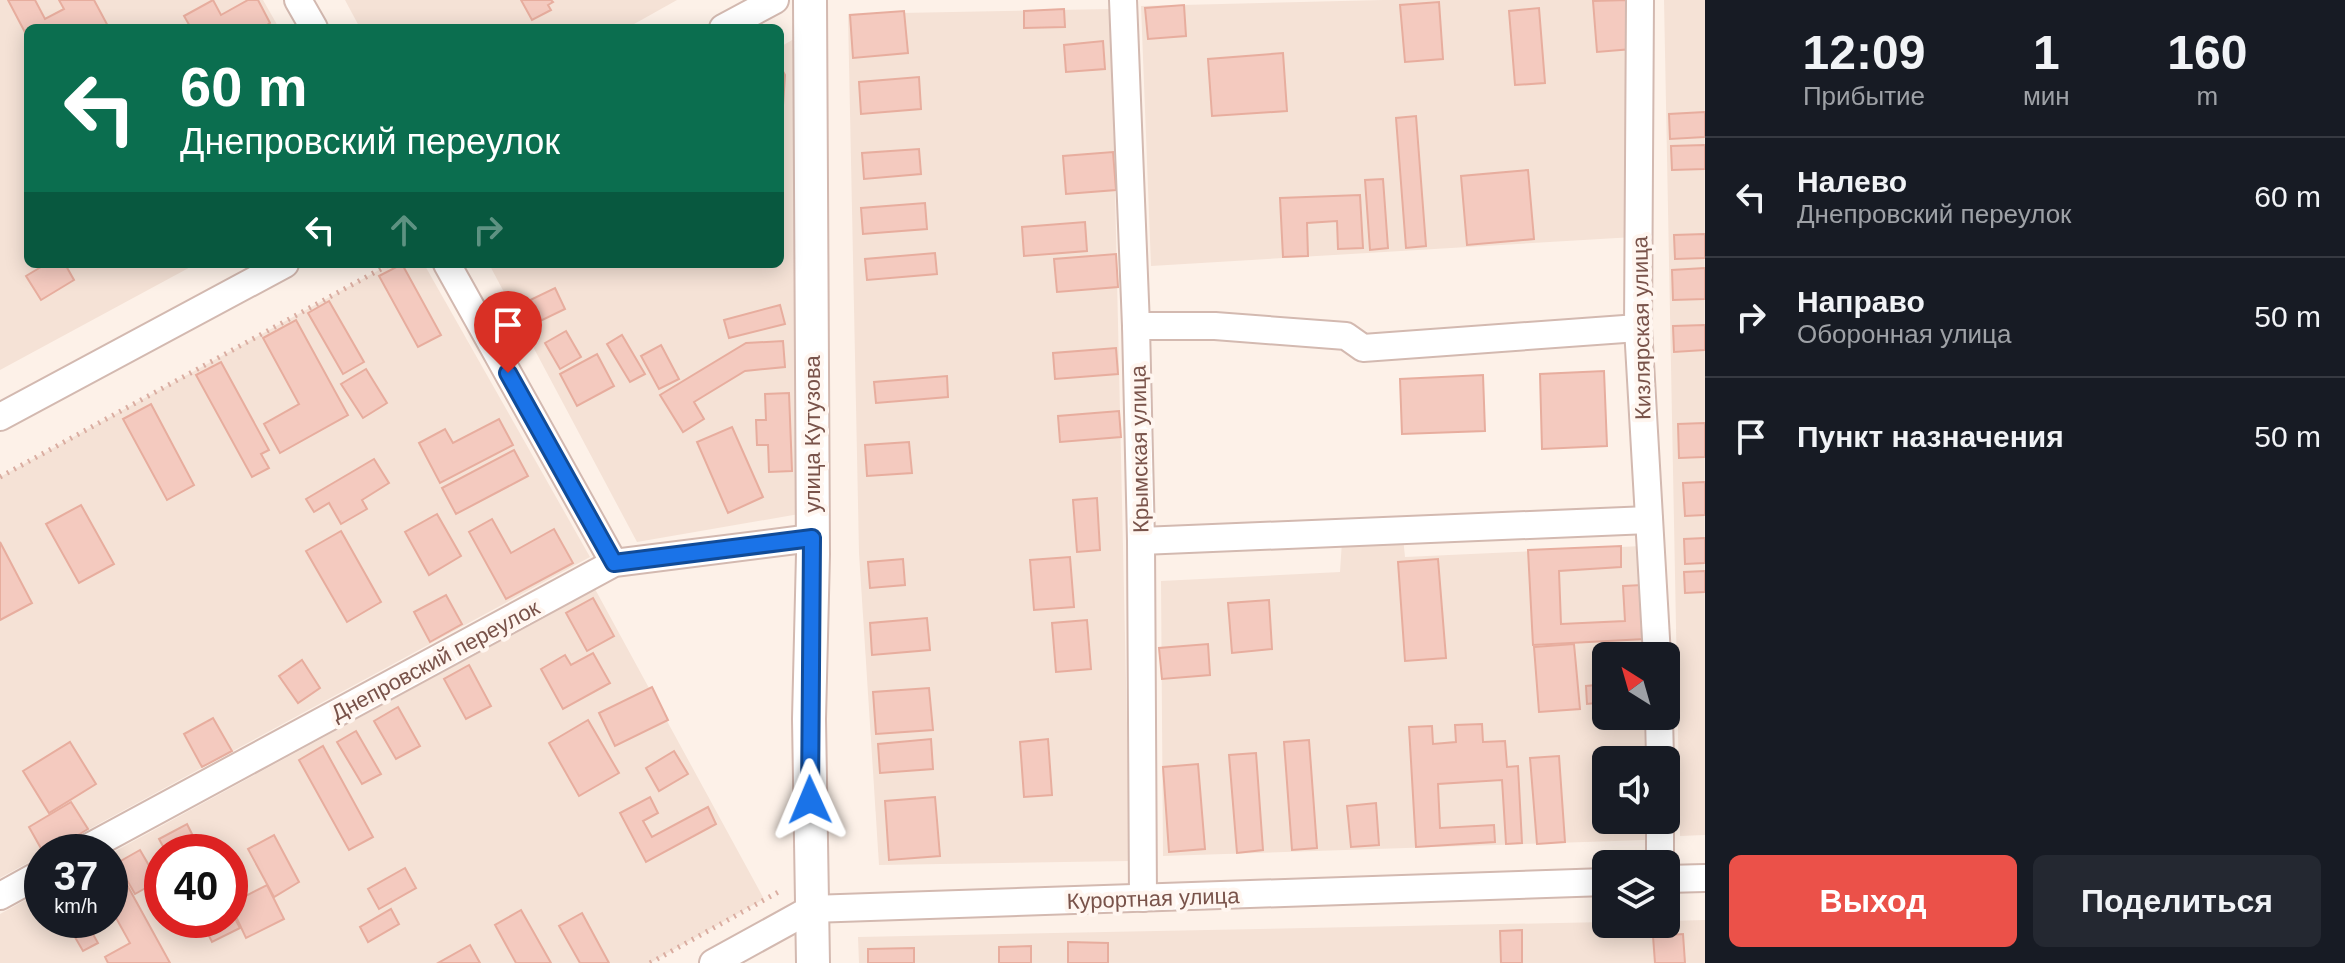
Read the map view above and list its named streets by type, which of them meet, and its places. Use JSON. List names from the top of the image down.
{
  "streets": {
    "street": [
      "Кизлярская улица",
      "улица Кутузова",
      "Крымская улица",
      "Днепровский переулок",
      "Курортная улица"
    ]
  },
  "crossings": [
    ["улица Кутузова", "Днепровский переулок"],
    ["улица Кутузова", "Курортная улица"],
    ["Крымская улица", "Курортная улица"]
  ],
  "north": "top left",
  "page": {
    "eta": [
      "12:09",
      "Прибытие",
      "1",
      "мин",
      "160",
      "m"
    ],
    "turn": ["60 m", "Днепровский переулок"],
    "list": [
      {
        "name": "Налево",
        "note": "Днепровский переулок",
        "value": "60 m"
      },
      {
        "name": "Направо",
        "note": "Оборонная улица",
        "value": "50 m"
      },
      {
        "name": "Пункт назначения",
        "value": "50 m"
      }
    ],
    "speed": "37 km/h",
    "limit": "40",
    "buttons": ["Выход", "Поделиться"]
  }
}
